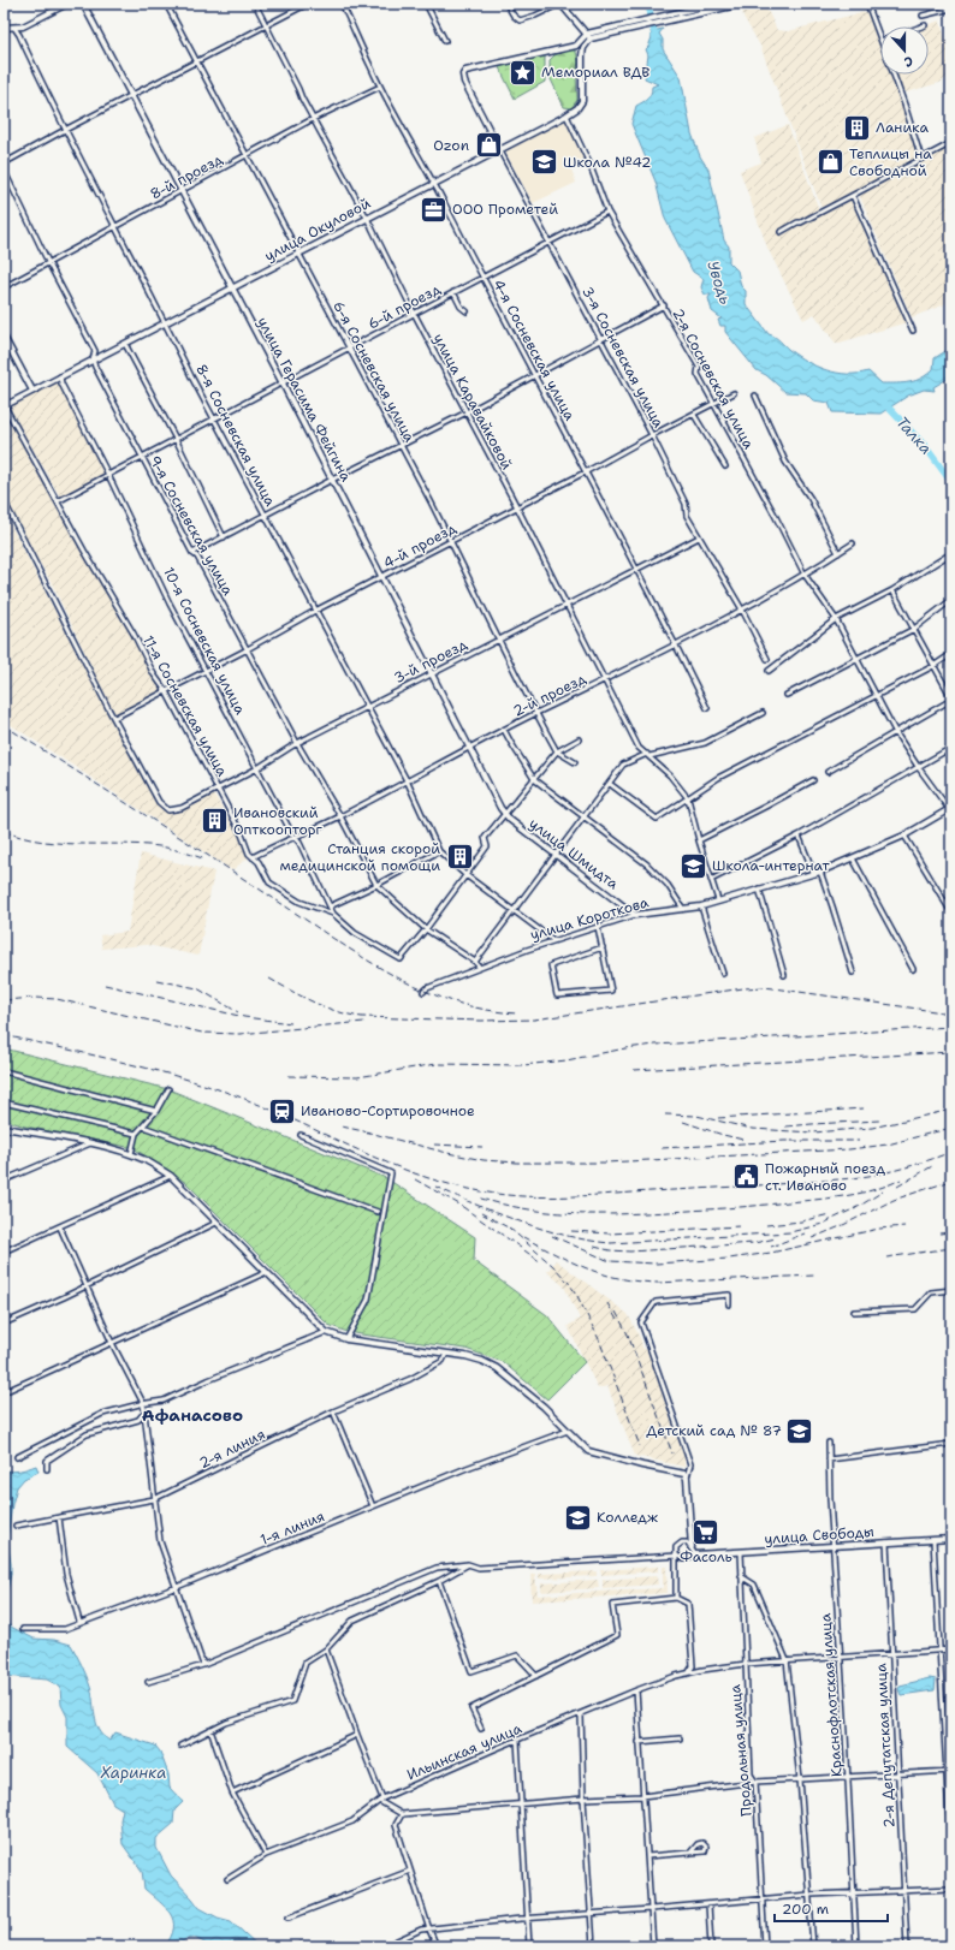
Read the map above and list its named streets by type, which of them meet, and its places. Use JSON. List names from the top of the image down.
{
  "streets": {
    "main road": [
      "улица Окуловой",
      "3-я Сосневская улица",
      "улица Герасима Фейгина",
      "улица Шмидта",
      "улица Короткова",
      "улица Свободы"
    ],
    "street": [
      "8-й проезд",
      "6-й проезд",
      "4-я Сосневская улица",
      "6-я Сосневская улица",
      "2-я Сосневская улица",
      "улица Каравайковой",
      "8-я Сосневская улица",
      "9-я Сосневская улица",
      "4-й проезд",
      "10-я Сосневская улица",
      "3-й проезд",
      "2-й проезд",
      "11-я Сосневская улица",
      "2-я линия",
      "1-я линия",
      "Краснофлотская улица",
      "2-я Депутатская улица",
      "Продольная улица",
      "Ильинская улица"
    ]
  },
  "crossings": [
    ["8-й проезд", "4-я Сосневская улица"],
    ["8-й проезд", "6-я Сосневская улица"],
    ["8-й проезд", "улица Герасима Фейгина"],
    ["8-й проезд", "улица Каравайковой"],
    ["8-й проезд", "8-я Сосневская улица"],
    ["8-й проезд", "9-я Сосневская улица"],
    ["улица Окуловой", "4-я Сосневская улица"],
    ["улица Окуловой", "3-я Сосневская улица"],
    ["улица Окуловой", "6-я Сосневская улица"],
    ["улица Окуловой", "2-я Сосневская улица"],
    ["улица Окуловой", "улица Герасима Фейгина"],
    ["улица Окуловой", "улица Каравайковой"],
    ["улица Окуловой", "8-я Сосневская улица"],
    ["улица Окуловой", "9-я Сосневская улица"],
    ["улица Окуловой", "10-я Сосневская улица"],
    ["улица Окуловой", "11-я Сосневская улица"],
    ["6-й проезд", "4-я Сосневская улица"],
    ["6-й проезд", "3-я Сосневская улица"],
    ["6-й проезд", "6-я Сосневская улица"],
    ["6-й проезд", "2-я Сосневская улица"],
    ["6-й проезд", "улица Герасима Фейгина"],
    ["6-й проезд", "улица Каравайковой"],
    ["6-й проезд", "8-я Сосневская улица"],
    ["6-й проезд", "9-я Сосневская улица"],
    ["6-й проезд", "10-я Сосневская улица"],
    ["6-й проезд", "11-я Сосневская улица"],
    ["4-я Сосневская улица", "4-й проезд"],
    ["4-я Сосневская улица", "3-й проезд"],
    ["4-я Сосневская улица", "2-й проезд"],
    ["3-я Сосневская улица", "4-й проезд"],
    ["3-я Сосневская улица", "3-й проезд"],
    ["3-я Сосневская улица", "2-й проезд"],
    ["6-я Сосневская улица", "4-й проезд"],
    ["6-я Сосневская улица", "3-й проезд"],
    ["6-я Сосневская улица", "2-й проезд"],
    ["2-я Сосневская улица", "4-й проезд"],
    ["2-я Сосневская улица", "2-й проезд"],
    ["2-я Сосневская улица", "улица Короткова"],
    ["улица Герасима Фейгина", "4-й проезд"],
    ["улица Герасима Фейгина", "3-й проезд"],
    ["улица Герасима Фейгина", "2-й проезд"],
    ["улица Герасима Фейгина", "улица Шмидта"],
    ["улица Каравайковой", "4-й проезд"],
    ["улица Каравайковой", "3-й проезд"],
    ["улица Каравайковой", "2-й проезд"],
    ["8-я Сосневская улица", "4-й проезд"],
    ["8-я Сосневская улица", "3-й проезд"],
    ["8-я Сосневская улица", "2-й проезд"],
    ["9-я Сосневская улица", "4-й проезд"],
    ["9-я Сосневская улица", "3-й проезд"],
    ["9-я Сосневская улица", "2-й проезд"],
    ["4-й проезд", "10-я Сосневская улица"],
    ["4-й проезд", "3-й проезд"],
    ["4-й проезд", "11-я Сосневская улица"],
    ["10-я Сосневская улица", "3-й проезд"],
    ["10-я Сосневская улица", "2-й проезд"],
    ["10-я Сосневская улица", "11-я Сосневская улица"],
    ["3-й проезд", "11-я Сосневская улица"],
    ["2-й проезд", "11-я Сосневская улица"],
    ["улица Шмидта", "улица Короткова"],
    ["улица Свободы", "Краснофлотская улица"],
    ["улица Свободы", "2-я Депутатская улица"],
    ["улица Свободы", "Продольная улица"],
    ["Краснофлотская улица", "Ильинская улица"],
    ["2-я Депутатская улица", "Ильинская улица"],
    ["Продольная улица", "Ильинская улица"]
  ],
  "districts": ["Афанасово"],
  "water": ["Уводь", "Талка", "Харинка"],
  "places": {
    "place": ["Мемориал ВДВ"],
    "building": ["Ланика", "Ивановский Опткоопторг", "Станция скорой медицинской помощи"],
    "shop": ["Ozon", "Теплицы на Свободной"],
    "school or university": [
      "Школа №42",
      "Школа-интернат",
      "Детский сад № 87",
      "Колледж"
    ],
    "office": ["ООО Прометей"],
    "station": ["Иваново-Сортировочное"],
    "public building": ["Пожарный поезд ст. Иваново"],
    "supermarket": ["Фасоль"]
  },
  "scale_bar": "200 m",
  "north": "bottom"
}
